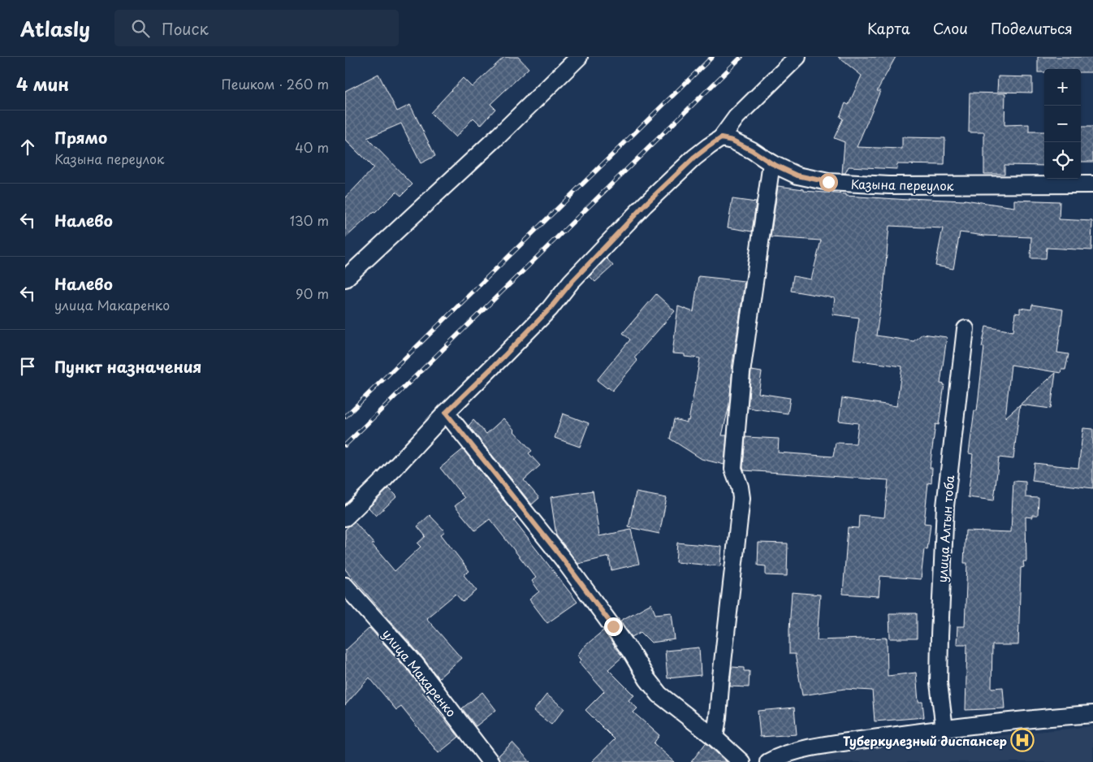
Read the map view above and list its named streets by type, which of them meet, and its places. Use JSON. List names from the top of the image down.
{
  "streets": {
    "street": ["Казына переулок", "улица Алтын тоба", "улица Макаренко"]
  },
  "places": {
    "hospital": ["Туберкулезный диспансер"]
  },
  "page": {
    "header": "Atlasly",
    "search": "Поиск",
    "nav": ["Карта", "Слои", "Поделиться"],
    "heading": ["4 мин", "Пешком · 260 m"],
    "map_buttons": ["+", "−"],
    "list": [
      ["Прямо", "Казына переулок", "40 m"],
      ["Налево", "130 m"],
      ["Налево", "улица Макаренко", "90 m"],
      "Пункт назначения"
    ]
  }
}
